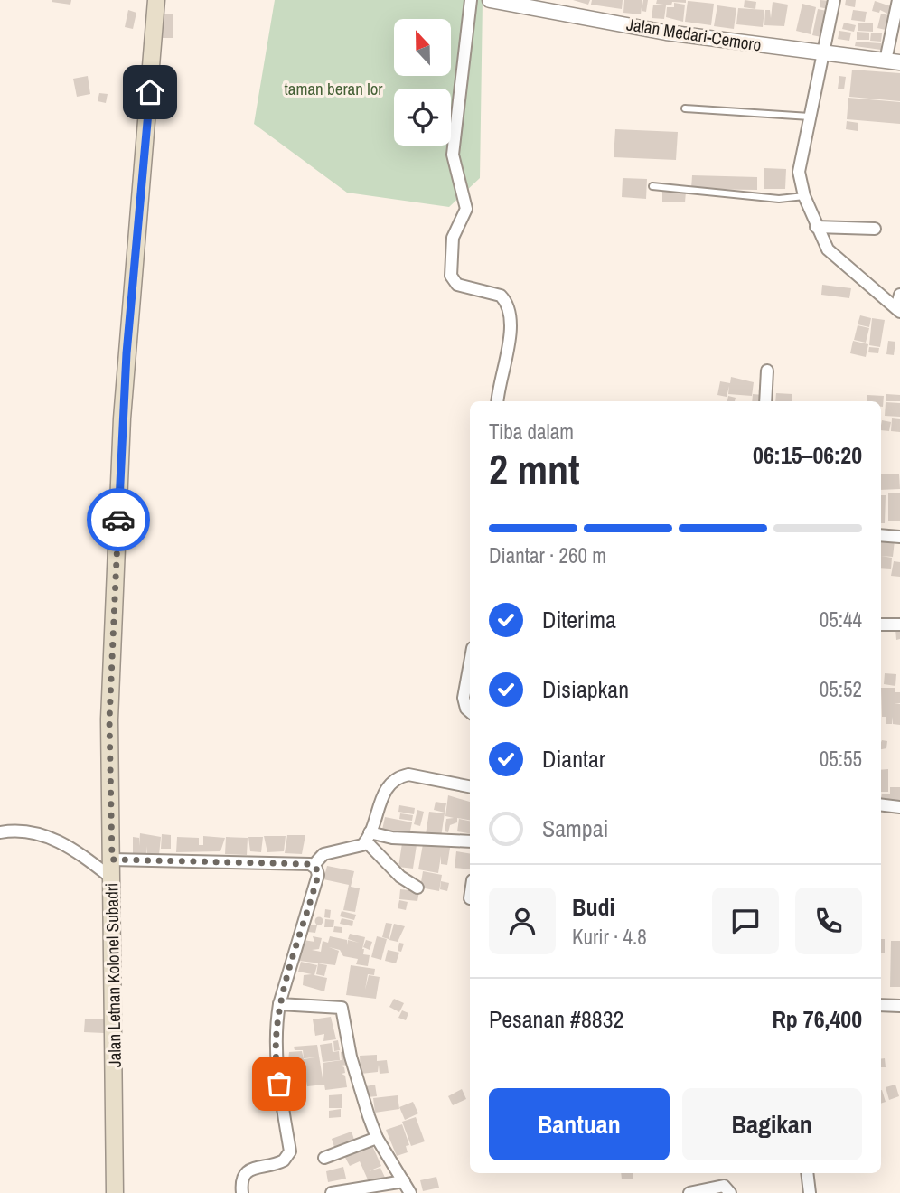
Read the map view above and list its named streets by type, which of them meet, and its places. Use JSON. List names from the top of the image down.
{
  "streets": {
    "main road": ["Jalan Letnan Kolonel Subadri"],
    "street": ["Jalan Medari-Cemoro"]
  },
  "parks": ["taman beran lor"],
  "north": "top",
  "page": {
    "heading": ["2 mnt", "Tiba dalam", "06:15–06:20"],
    "panel": [
      "Budi",
      "Kurir · 4.8",
      "Pesanan #8832",
      "Rp 76,400"
    ],
    "bar": "Diantar · 260 m",
    "list": [
      ["Diterima", "05:44"],
      ["Disiapkan", "05:52"],
      ["Diantar", "05:55"],
      "Sampai"
    ],
    "buttons": ["Bantuan", "Bagikan"]
  }
}
